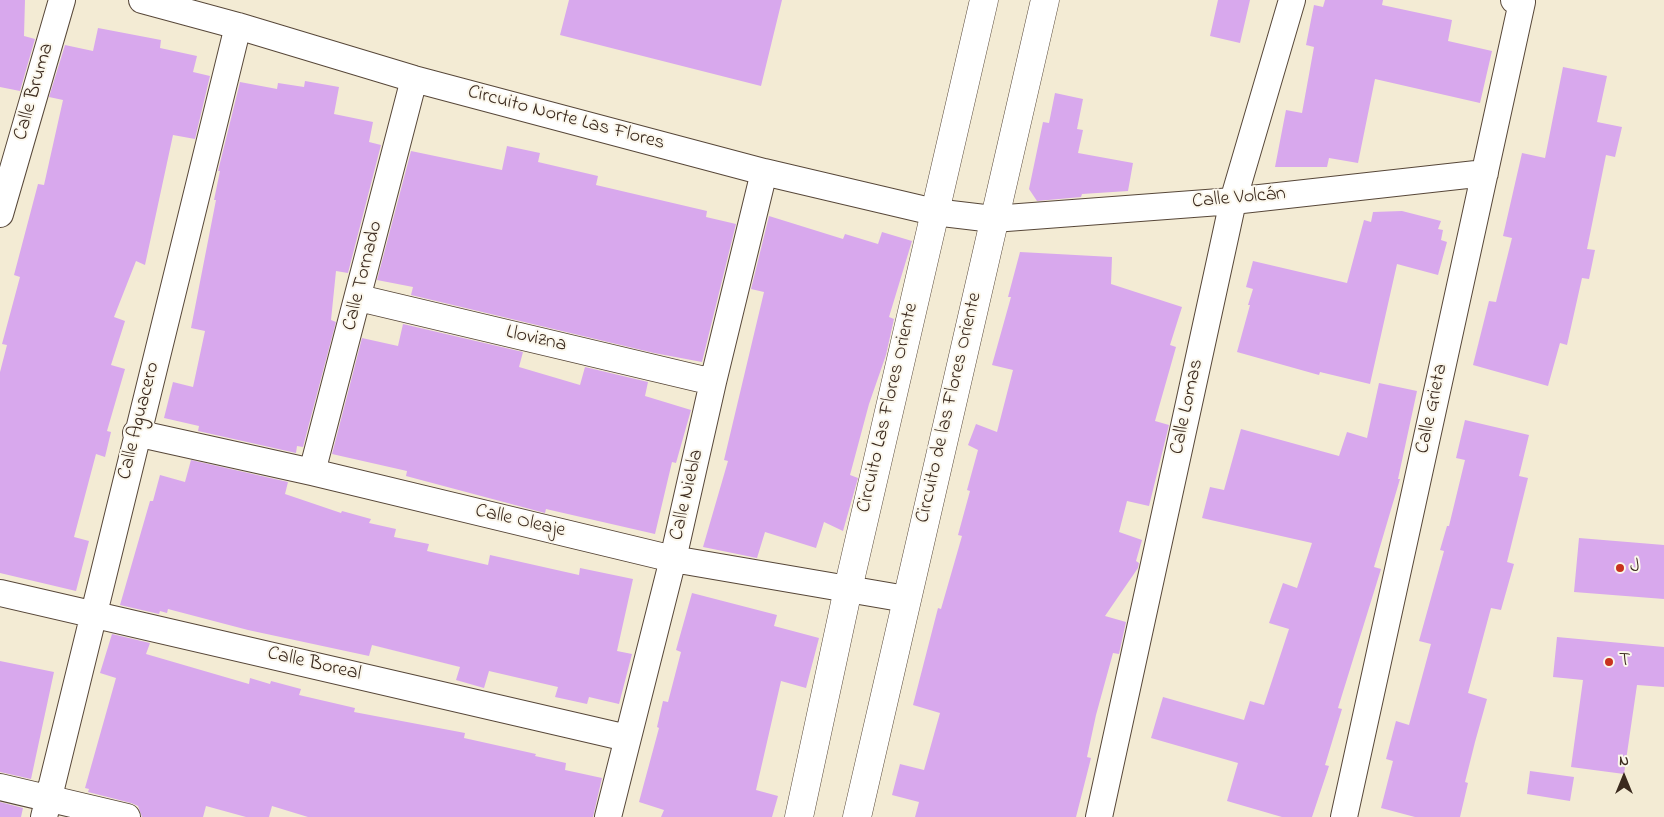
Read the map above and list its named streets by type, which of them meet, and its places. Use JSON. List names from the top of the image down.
{
  "streets": {
    "main road": ["Circuito Las Flores Oriente", "Circuito de las Flores Oriente"],
    "street": [
      "Calle Bruma",
      "Circuito Norte Las Flores",
      "Calle Volcán",
      "Calle Tornado",
      "Llovizna",
      "Calle Lomas",
      "Calle Grieta",
      "Calle Aguacero",
      "Calle Niebla",
      "Calle Oleaje",
      "Calle Boreal"
    ]
  },
  "crossings": [
    ["Circuito Norte Las Flores", "Calle Volcán"],
    ["Circuito Norte Las Flores", "Calle Tornado"],
    ["Circuito Norte Las Flores", "Circuito Las Flores Oriente"],
    ["Circuito Norte Las Flores", "Circuito de las Flores Oriente"],
    ["Circuito Norte Las Flores", "Calle Aguacero"],
    ["Circuito Norte Las Flores", "Calle Niebla"],
    ["Calle Volcán", "Calle Lomas"],
    ["Calle Volcán", "Circuito de las Flores Oriente"],
    ["Calle Volcán", "Calle Grieta"],
    ["Calle Tornado", "Llovizna"],
    ["Calle Tornado", "Calle Oleaje"],
    ["Llovizna", "Calle Niebla"],
    ["Circuito Las Flores Oriente", "Calle Oleaje"],
    ["Circuito de las Flores Oriente", "Calle Oleaje"],
    ["Calle Aguacero", "Calle Oleaje"],
    ["Calle Aguacero", "Calle Boreal"],
    ["Calle Niebla", "Calle Oleaje"],
    ["Calle Niebla", "Calle Boreal"]
  ],
  "places": ["J", "T"],
  "north": "top"
}
